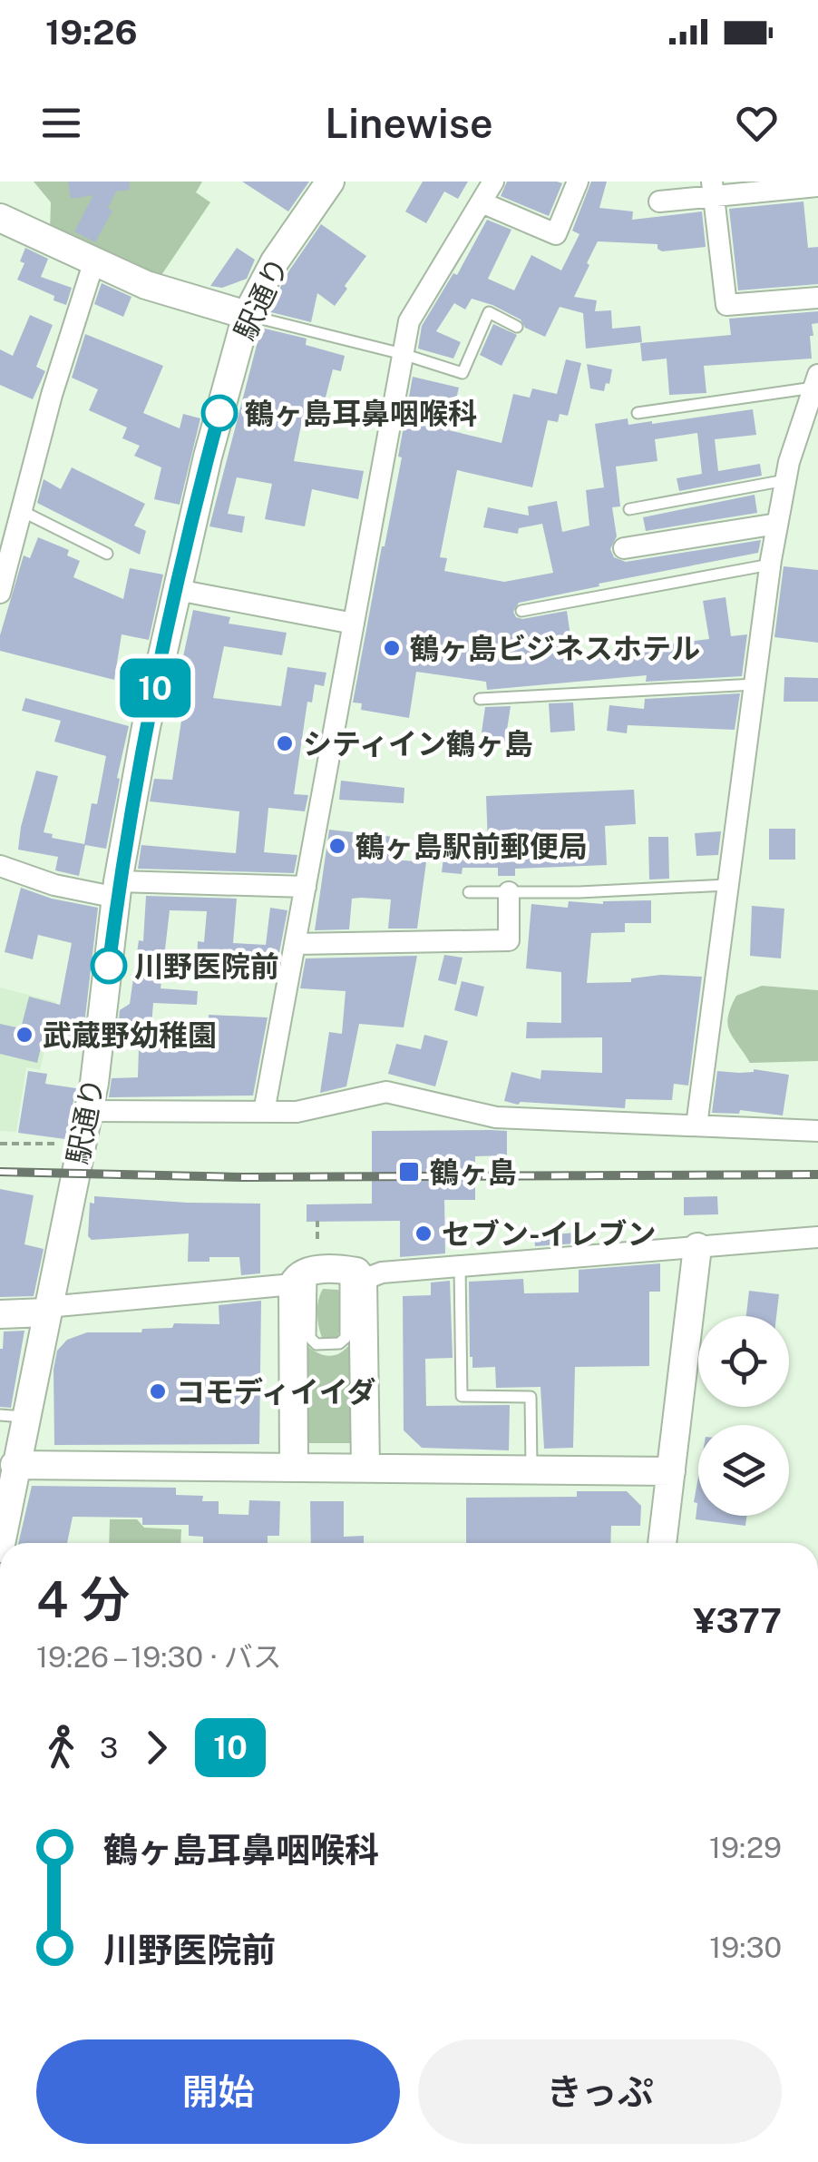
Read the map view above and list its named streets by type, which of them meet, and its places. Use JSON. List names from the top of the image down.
{
  "streets": {
    "street": ["駅通り"]
  },
  "places": {
    "other": [
      "鶴ヶ島耳鼻咽喉科",
      "鶴ヶ島ビジネスホテル",
      "シティイン鶴ヶ島",
      "鶴ヶ島駅前郵便局",
      "川野医院前",
      "武蔵野幼稚園",
      "セブン-イレブン",
      "コモディイイダ"
    ],
    "transit": ["鶴ヶ島"]
  },
  "lines": ["bus line 10"],
  "page": {
    "status": "19:26",
    "header": "Linewise",
    "on_map": "10",
    "heading": ["4 分", "19:26 – 19:30 · バス", "¥377"],
    "legs": ["3", "10"],
    "list": [
      {
        "name": "鶴ヶ島耳鼻咽喉科",
        "value": "19:29"
      },
      {
        "name": "川野医院前",
        "value": "19:30"
      }
    ],
    "buttons": ["開始", "きっぷ"]
  }
}
